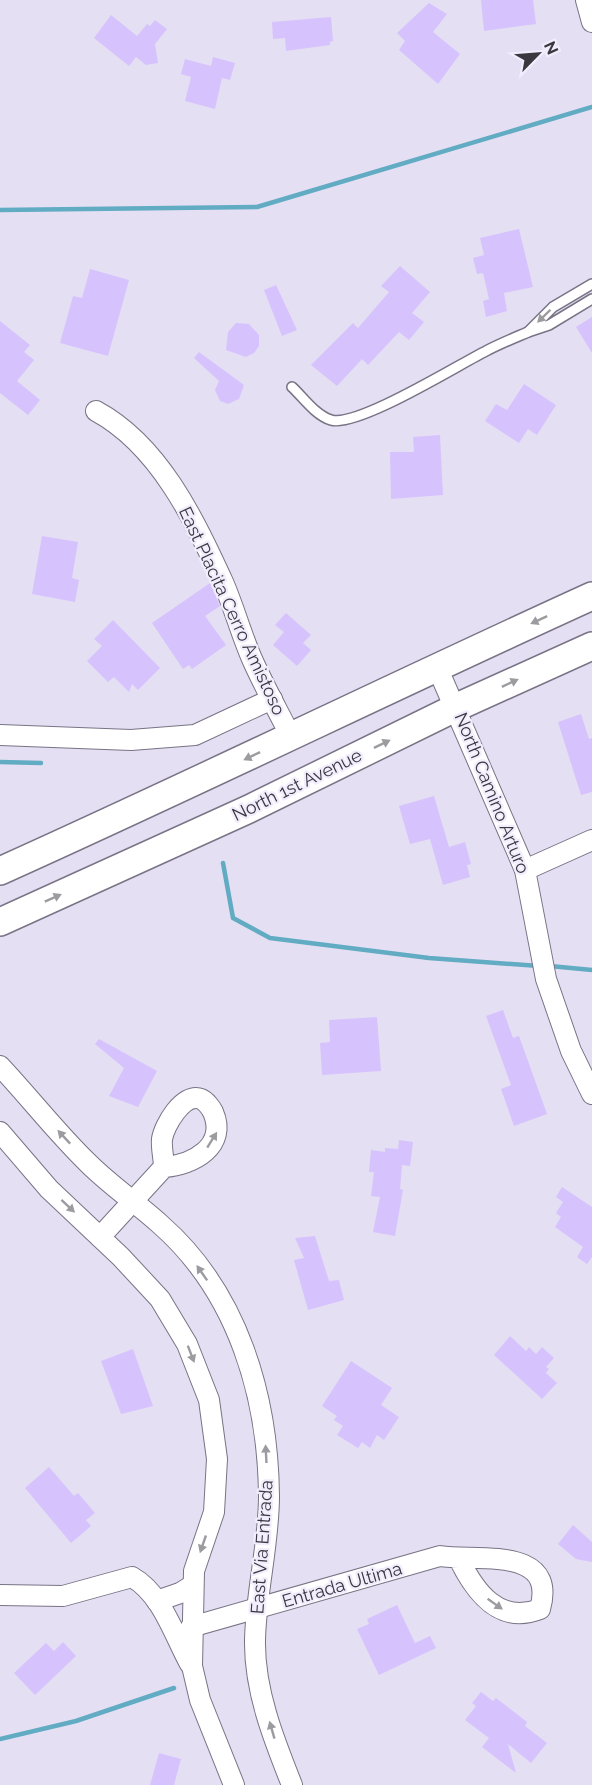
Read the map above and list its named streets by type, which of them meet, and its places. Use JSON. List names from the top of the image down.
{
  "streets": {
    "main road": ["North 1st Avenue"],
    "street": [
      "East Placita Cerro Amistoso",
      "North Camino Arturo",
      "East Via Entrada",
      "Entrada Ultima"
    ]
  },
  "crossings": [
    ["North 1st Avenue", "North Camino Arturo"],
    ["East Via Entrada", "Entrada Ultima"]
  ],
  "north": "top right"
}
